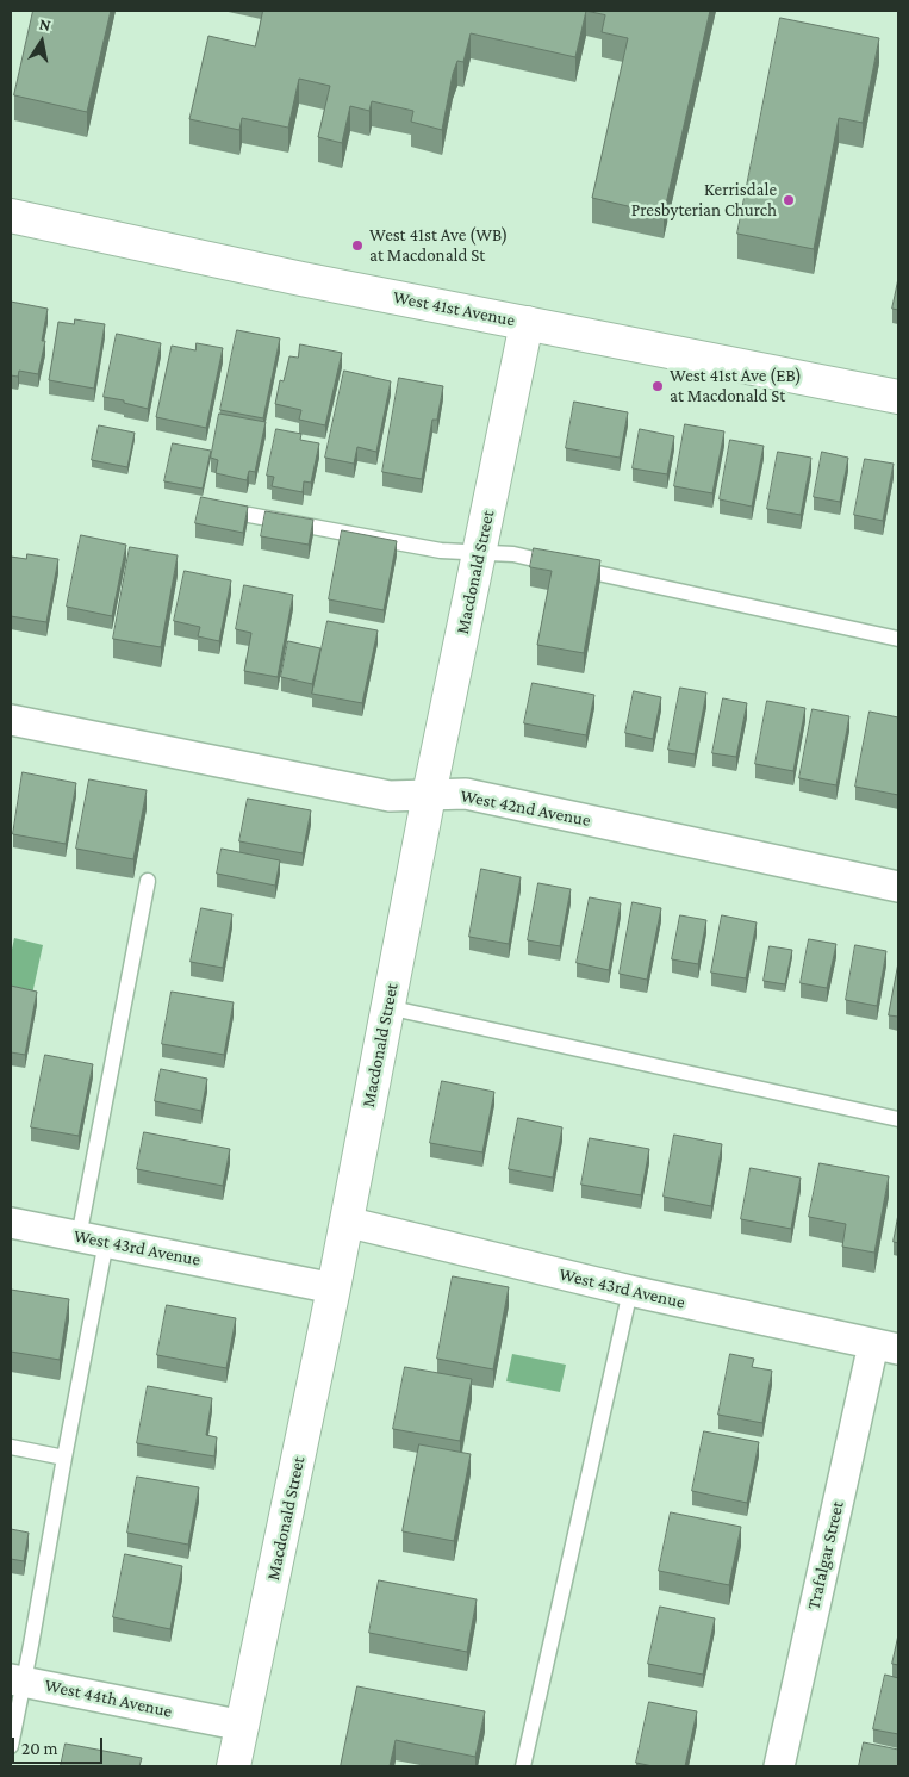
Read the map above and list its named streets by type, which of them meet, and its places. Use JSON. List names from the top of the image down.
{
  "streets": {
    "street": [
      "West 41st Avenue",
      "Macdonald Street",
      "West 42nd Avenue",
      "West 43rd Avenue",
      "Trafalgar Street",
      "West 44th Avenue"
    ]
  },
  "crossings": [
    ["West 41st Avenue", "Macdonald Street"],
    ["Macdonald Street", "West 42nd Avenue"],
    ["Macdonald Street", "West 43rd Avenue"],
    ["Macdonald Street", "West 44th Avenue"],
    ["West 43rd Avenue", "Trafalgar Street"]
  ],
  "places": ["Kerrisdale Presbyterian Church", "West 41st Ave (WB) at Macdonald St", "West 41st Ave (EB) at Macdonald St"],
  "scale_bar": "20 m",
  "north": "top"
}
